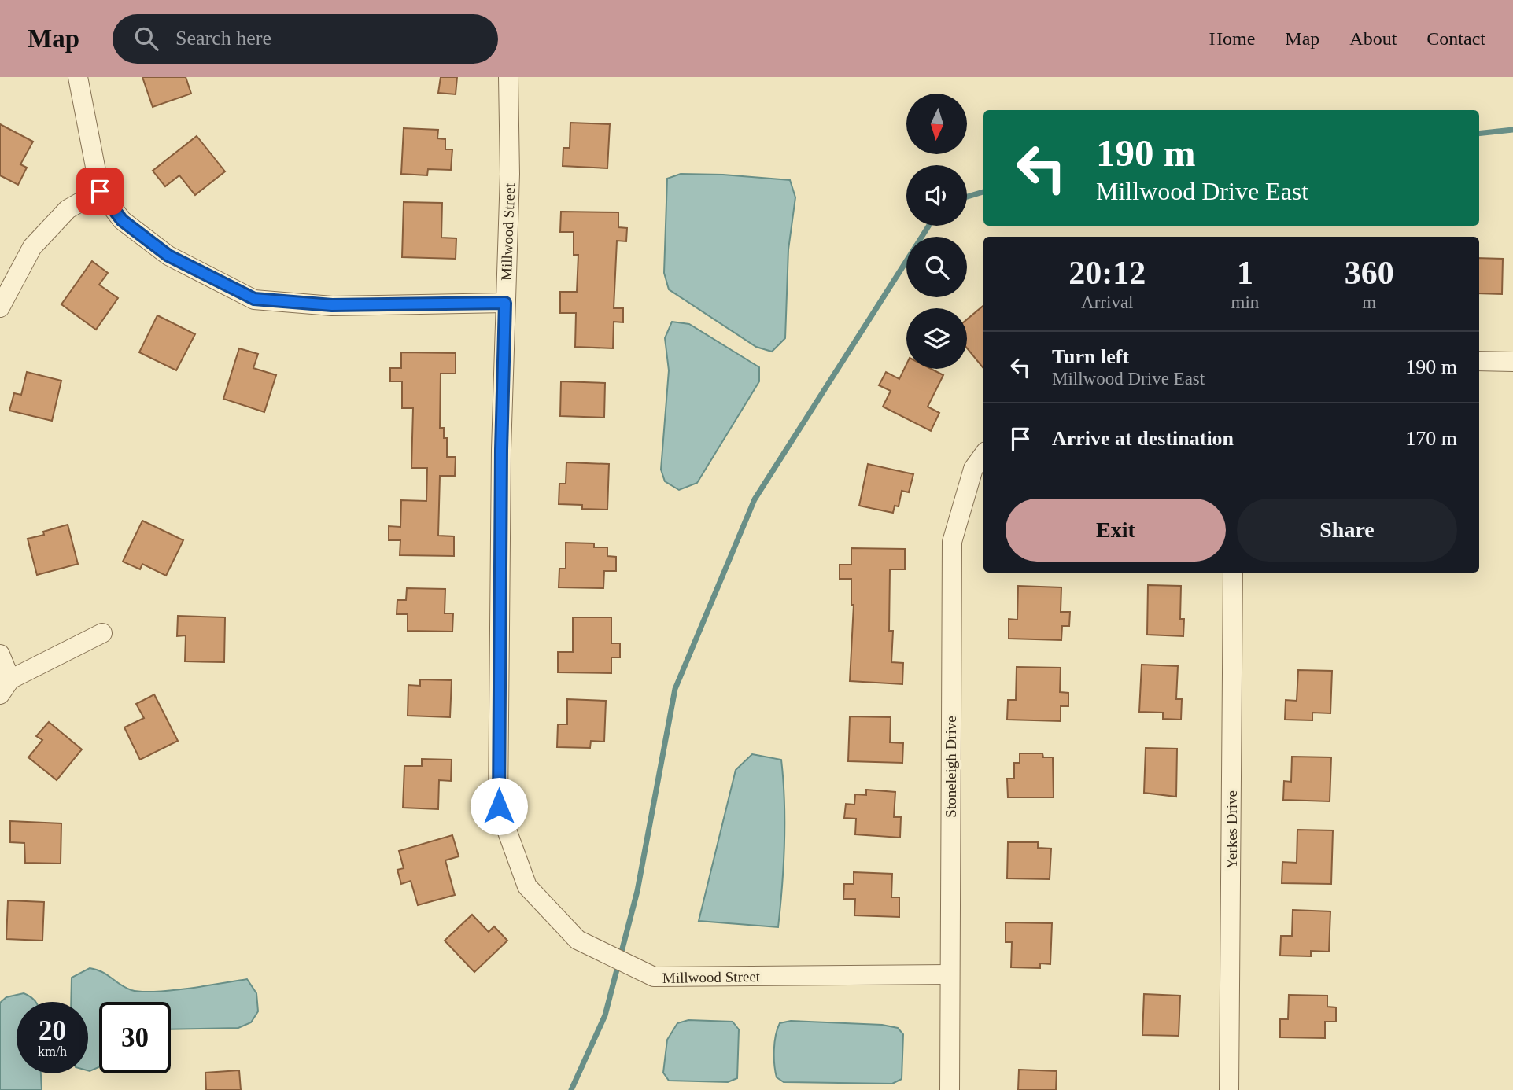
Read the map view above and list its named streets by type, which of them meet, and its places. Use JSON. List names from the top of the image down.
{
  "streets": {
    "street": ["Millwood Street", "Stoneleigh Drive", "Yerkes Drive"]
  },
  "crossings": [
    ["Millwood Street", "Stoneleigh Drive"]
  ],
  "north": "bottom",
  "page": {
    "header": "Map",
    "search": "Search here",
    "nav": [
      "Home",
      "Map",
      "About",
      "Contact"
    ],
    "turn": ["190 m", "Millwood Drive East"],
    "eta": [
      "20:12",
      "Arrival",
      "1",
      "min",
      "360",
      "m"
    ],
    "list": [
      {
        "name": "Turn left",
        "note": "Millwood Drive East",
        "value": "190 m"
      },
      {
        "name": "Arrive at destination",
        "value": "170 m"
      }
    ],
    "buttons": ["Exit", "Share"],
    "speed": "20 km/h",
    "limit": "30"
  }
}
